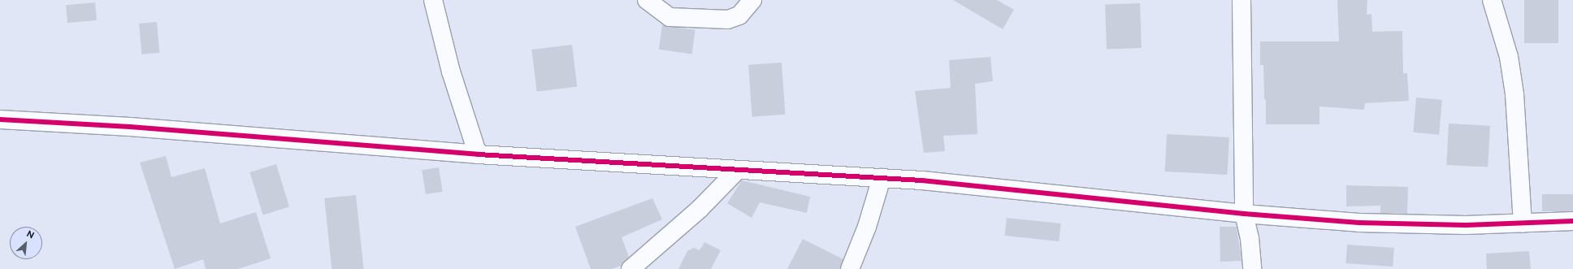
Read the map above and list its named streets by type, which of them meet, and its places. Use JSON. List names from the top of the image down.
{
  "north": "top right"
}
